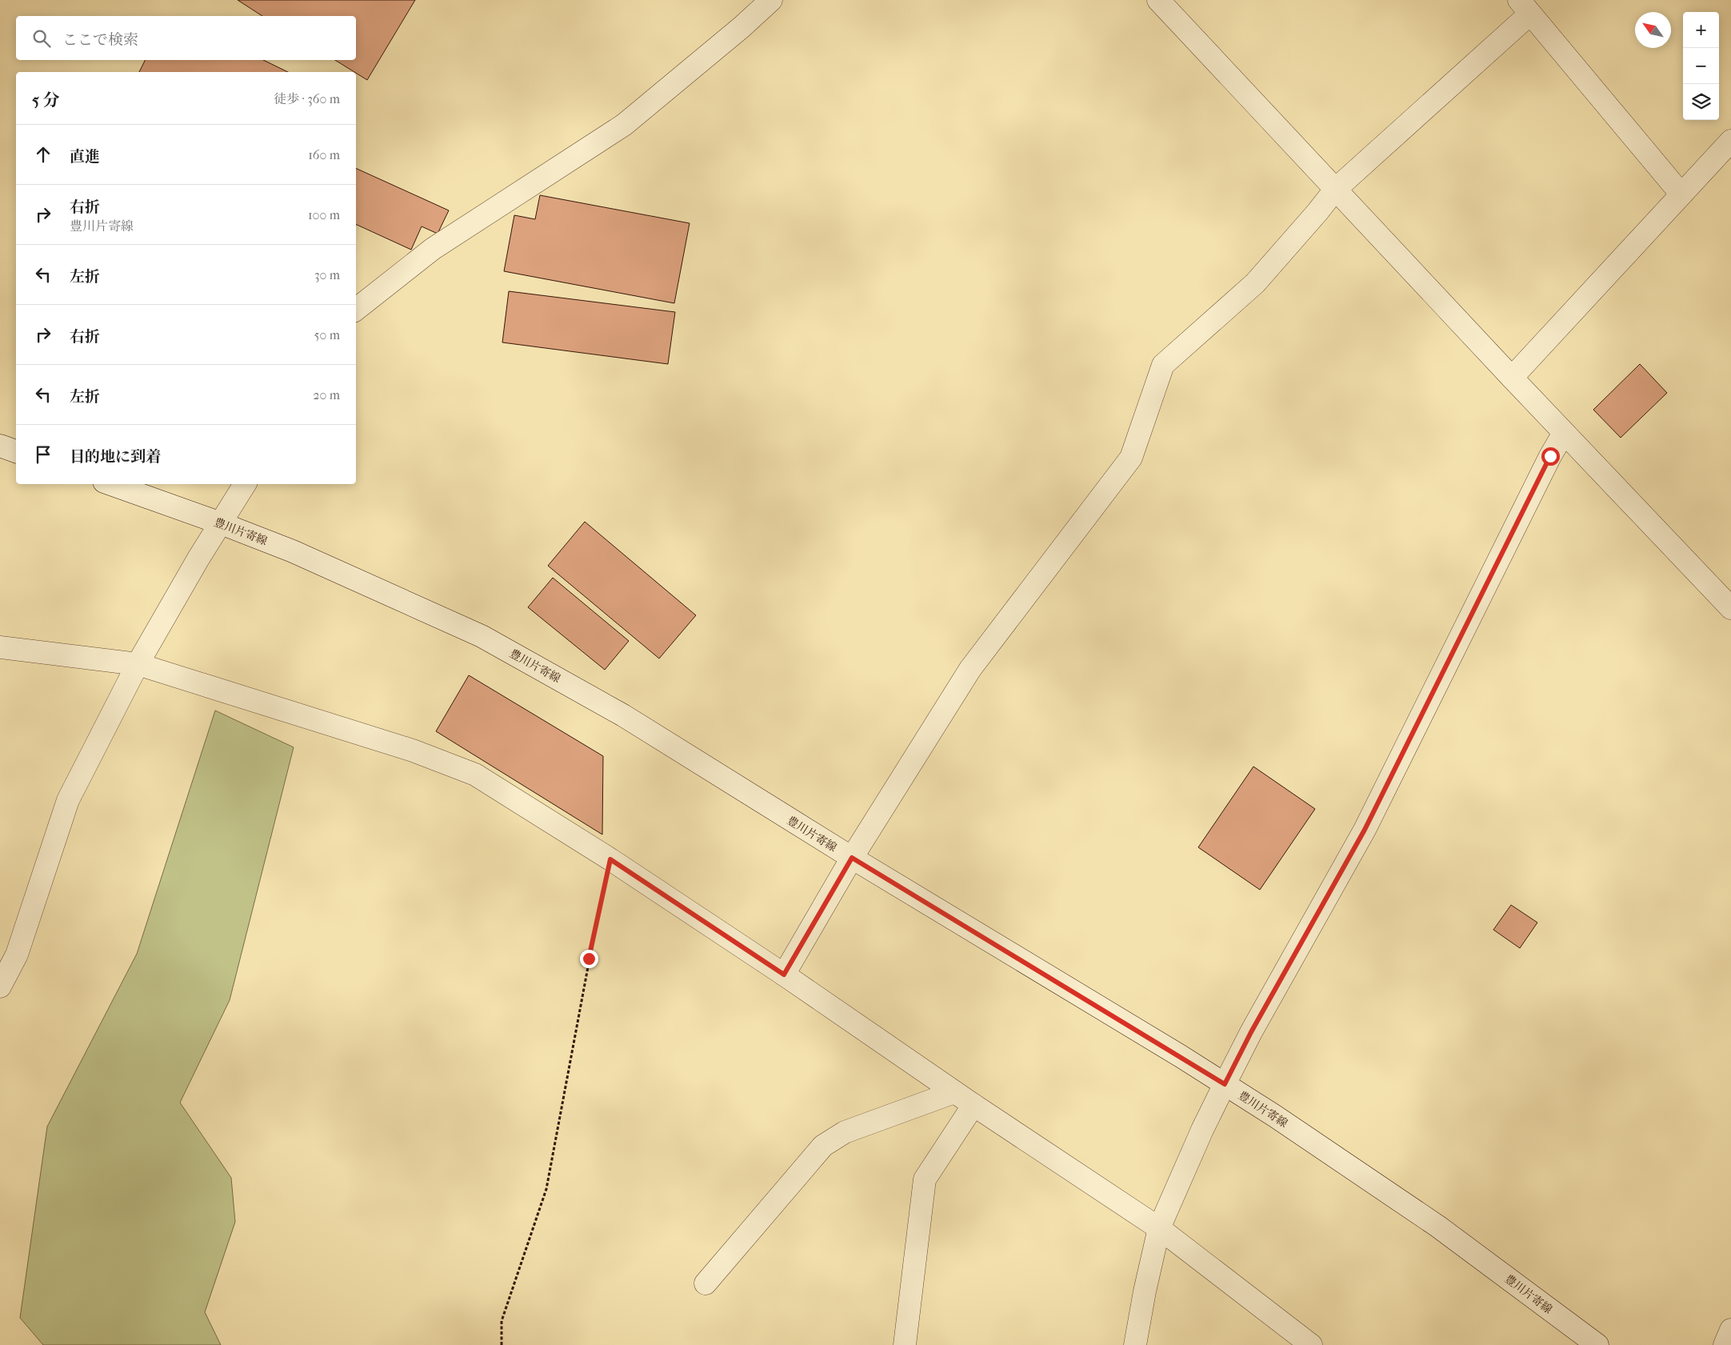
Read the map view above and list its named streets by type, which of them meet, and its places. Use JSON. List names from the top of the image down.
{
  "streets": {
    "street": ["豊川片寄線"]
  },
  "north": "top left",
  "page": {
    "map_buttons": ["+", "−"],
    "search": "ここで検索",
    "heading": ["5 分", "徒歩 · 360 m"],
    "list": [
      ["直進", "160 m"],
      ["右折", "豊川片寄線", "100 m"],
      ["左折", "30 m"],
      ["右折", "50 m"],
      ["左折", "20 m"],
      "目的地に到着"
    ]
  }
}
